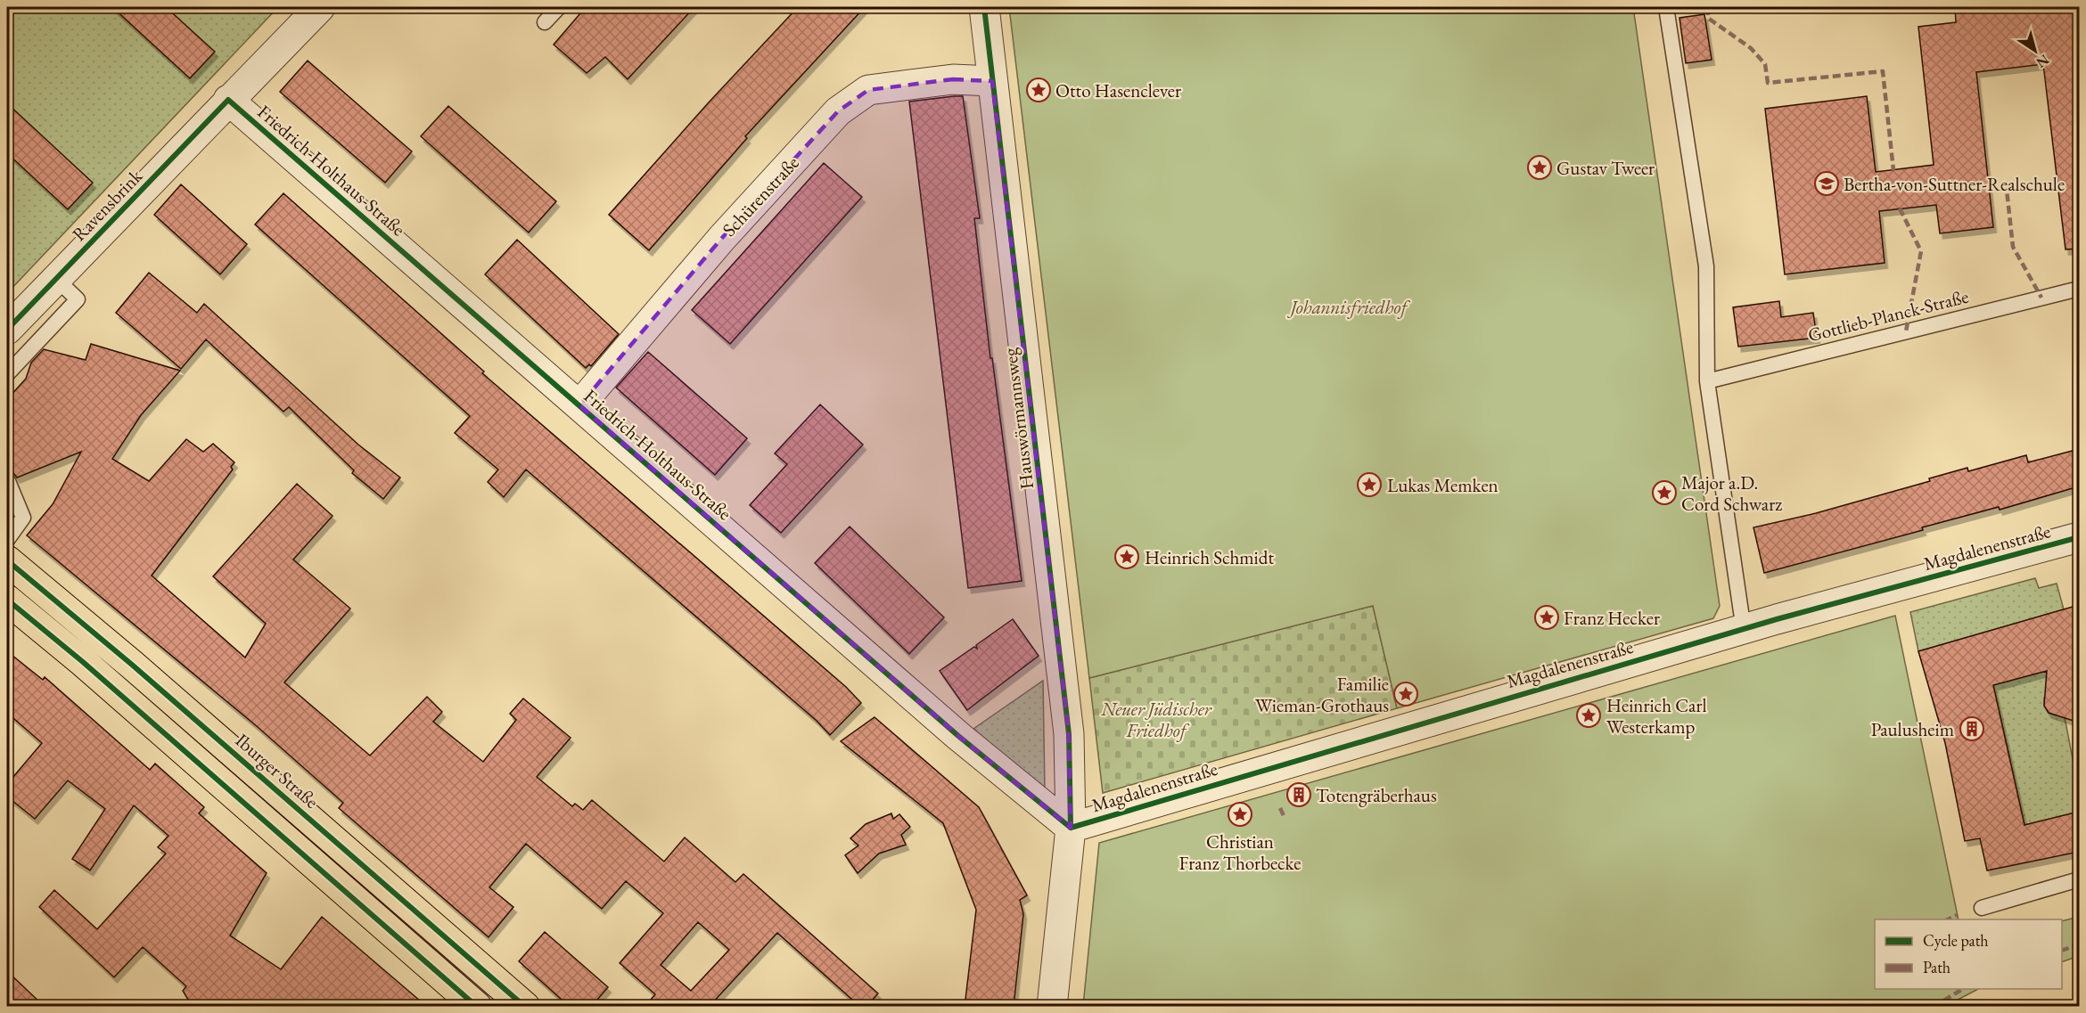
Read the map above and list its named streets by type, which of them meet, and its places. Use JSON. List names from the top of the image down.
{
  "streets": {
    "main road": ["Iburger Straße"],
    "street": [
      "Friedrich-Holthaus-Straße",
      "Schürenstraße",
      "Ravensbrink",
      "Hauswörmannsweg",
      "Magdalenenstraße"
    ],
    "lane": ["Gottlieb-Planck-Straße"]
  },
  "crossings": [
    ["Friedrich-Holthaus-Straße", "Schürenstraße"],
    ["Friedrich-Holthaus-Straße", "Ravensbrink"],
    ["Friedrich-Holthaus-Straße", "Hauswörmannsweg"],
    ["Friedrich-Holthaus-Straße", "Magdalenenstraße"],
    ["Schürenstraße", "Hauswörmannsweg"],
    ["Hauswörmannsweg", "Magdalenenstraße"]
  ],
  "parks": ["Johannisfriedhof", "Neuer Jüdischer Friedhof"],
  "places": {
    "place": [
      "Otto Hasenclever",
      "Gustav Tweer",
      "Lukas Memken",
      "Major a.D. Cord Schwarz",
      "Heinrich Schmidt",
      "Franz Hecker",
      "Familie Wieman-Grothaus",
      "Heinrich Carl Westerkamp",
      "Christian Franz Thorbecke"
    ],
    "school or university": ["Bertha-von-Suttner-Realschule"],
    "building": ["Paulusheim", "Totengräberhaus"]
  },
  "legend": ["Cycle path", "Path"],
  "north": "bottom right"
}
